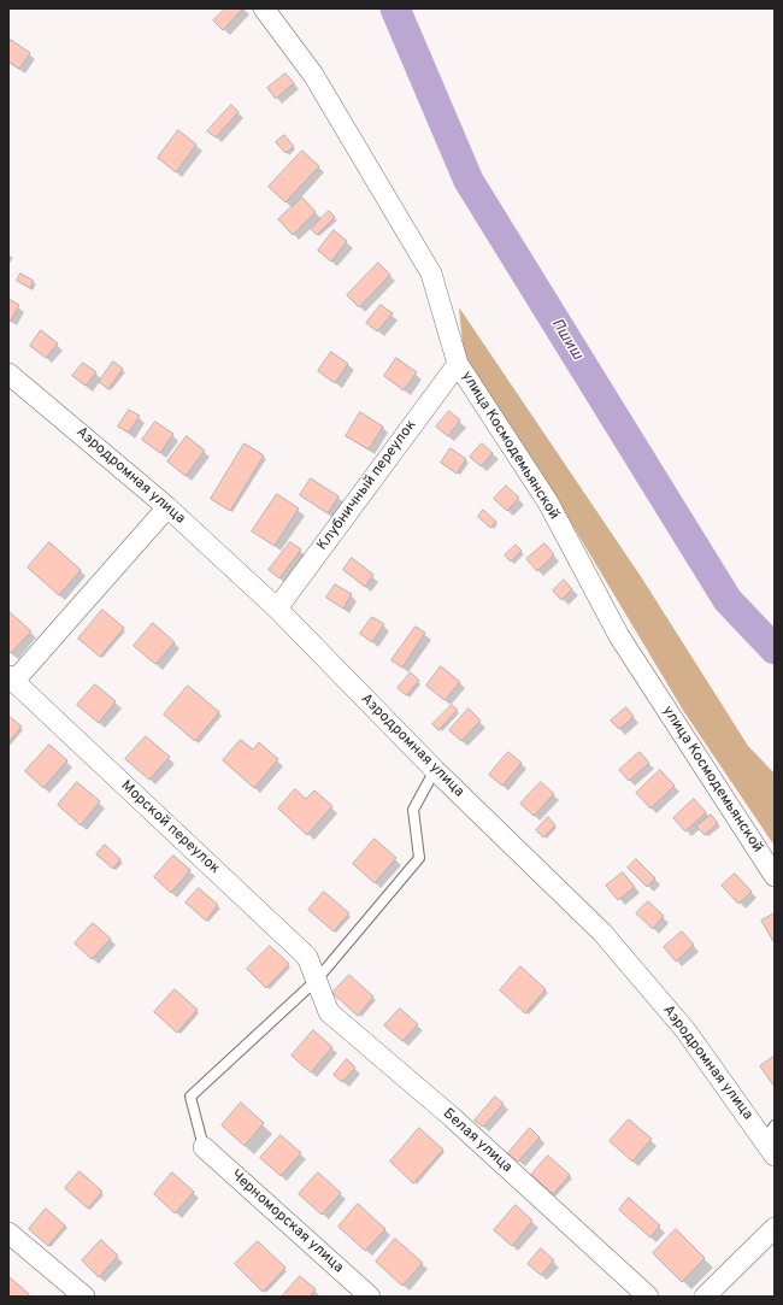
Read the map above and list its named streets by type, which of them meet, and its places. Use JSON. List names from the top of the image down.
{
  "streets": {
    "street": [
      "улица Космодемьянской",
      "Аэродромная улица",
      "Клубничный переулок",
      "Морской переулок",
      "Белая улица",
      "Черноморская улица"
    ]
  },
  "crossings": [
    ["улица Космодемьянской", "Клубничный переулок"],
    ["Аэродромная улица", "Клубничный переулок"],
    ["Морской переулок", "Белая улица"]
  ],
  "water": ["Пшиш"]
}
